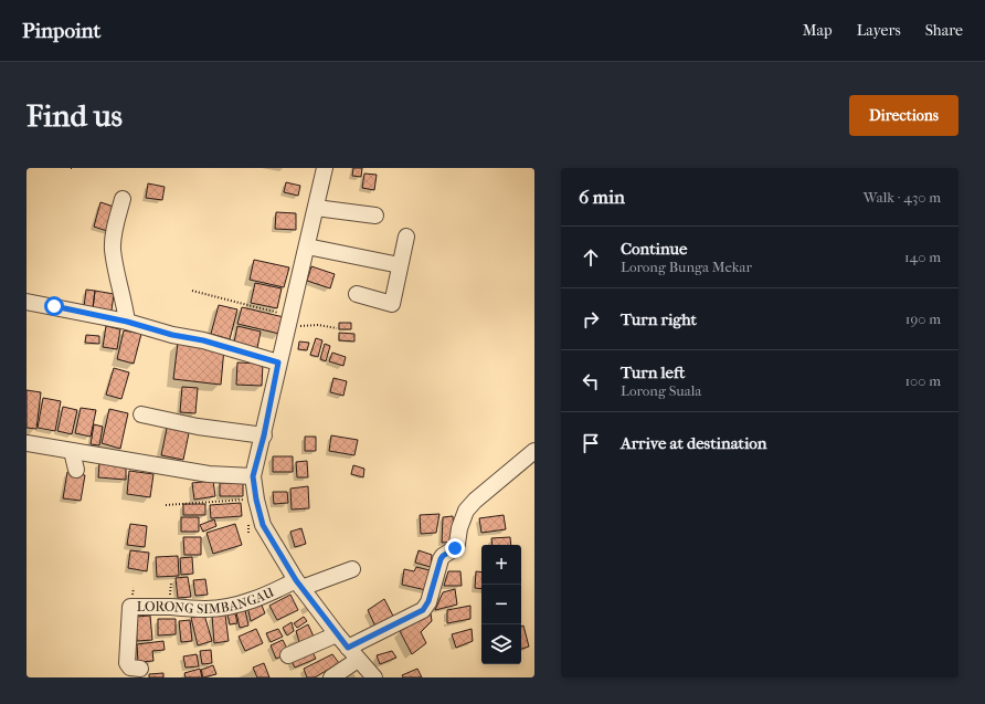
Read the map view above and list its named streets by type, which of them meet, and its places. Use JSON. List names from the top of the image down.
{
  "streets": {
    "street": ["LORONG SIMBANGAU"]
  },
  "page": {
    "header": "Pinpoint",
    "nav": ["Map", "Layers", "Share"],
    "buttons": "Directions",
    "title": "Find us",
    "heading": ["6 min", "Walk · 430 m"],
    "list": [
      ["Continue", "Lorong Bunga Mekar", "140 m"],
      ["Turn right", "190 m"],
      ["Turn left", "Lorong Suala", "100 m"],
      "Arrive at destination"
    ],
    "map_buttons": ["+", "−"]
  }
}
